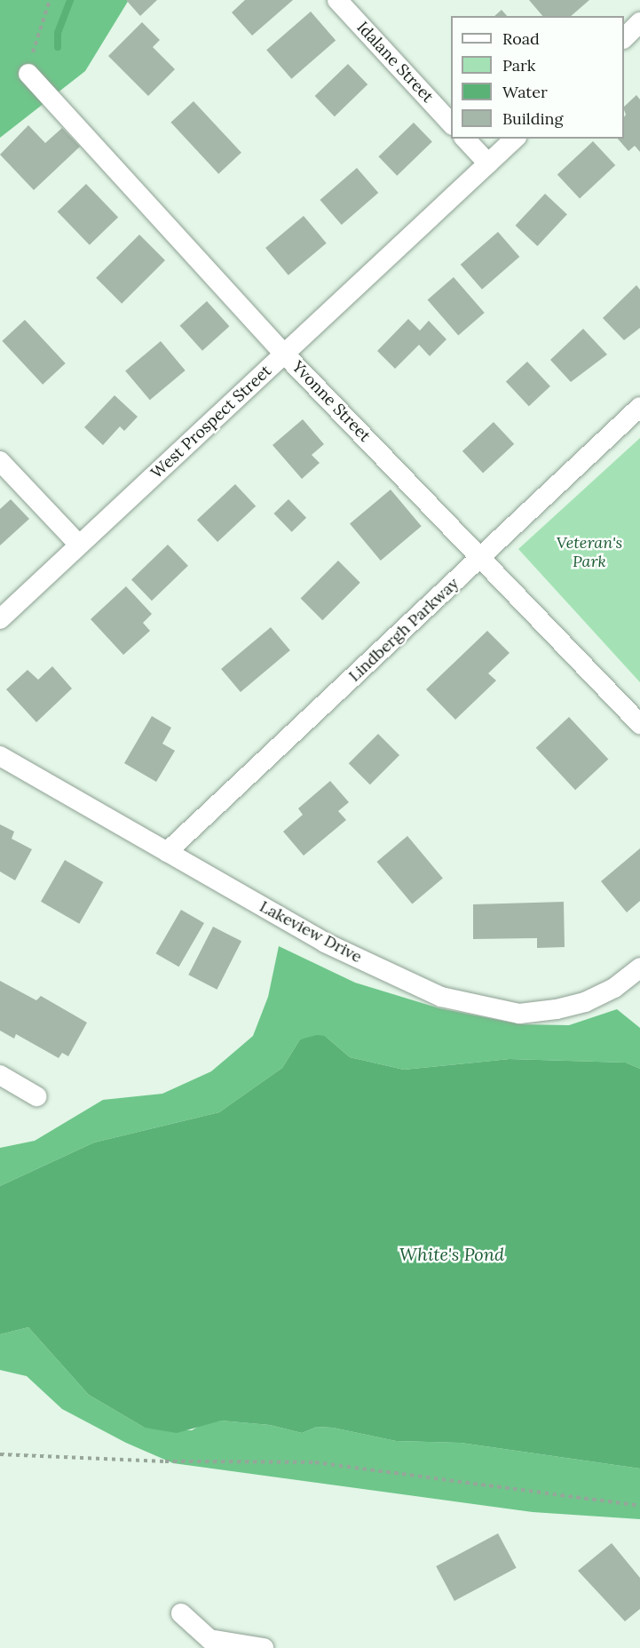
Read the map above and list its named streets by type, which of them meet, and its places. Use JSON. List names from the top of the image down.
{
  "streets": {
    "street": [
      "Idalane Street",
      "Yvonne Street",
      "West Prospect Street",
      "Lindbergh Parkway",
      "Lakeview Drive"
    ]
  },
  "crossings": [
    ["Yvonne Street", "West Prospect Street"],
    ["Yvonne Street", "Lindbergh Parkway"],
    ["Lindbergh Parkway", "Lakeview Drive"]
  ],
  "water": ["White's Pond"],
  "parks": ["Veteran's Park"],
  "legend": [
    "Road",
    "Park",
    "Water",
    "Building"
  ]
}
